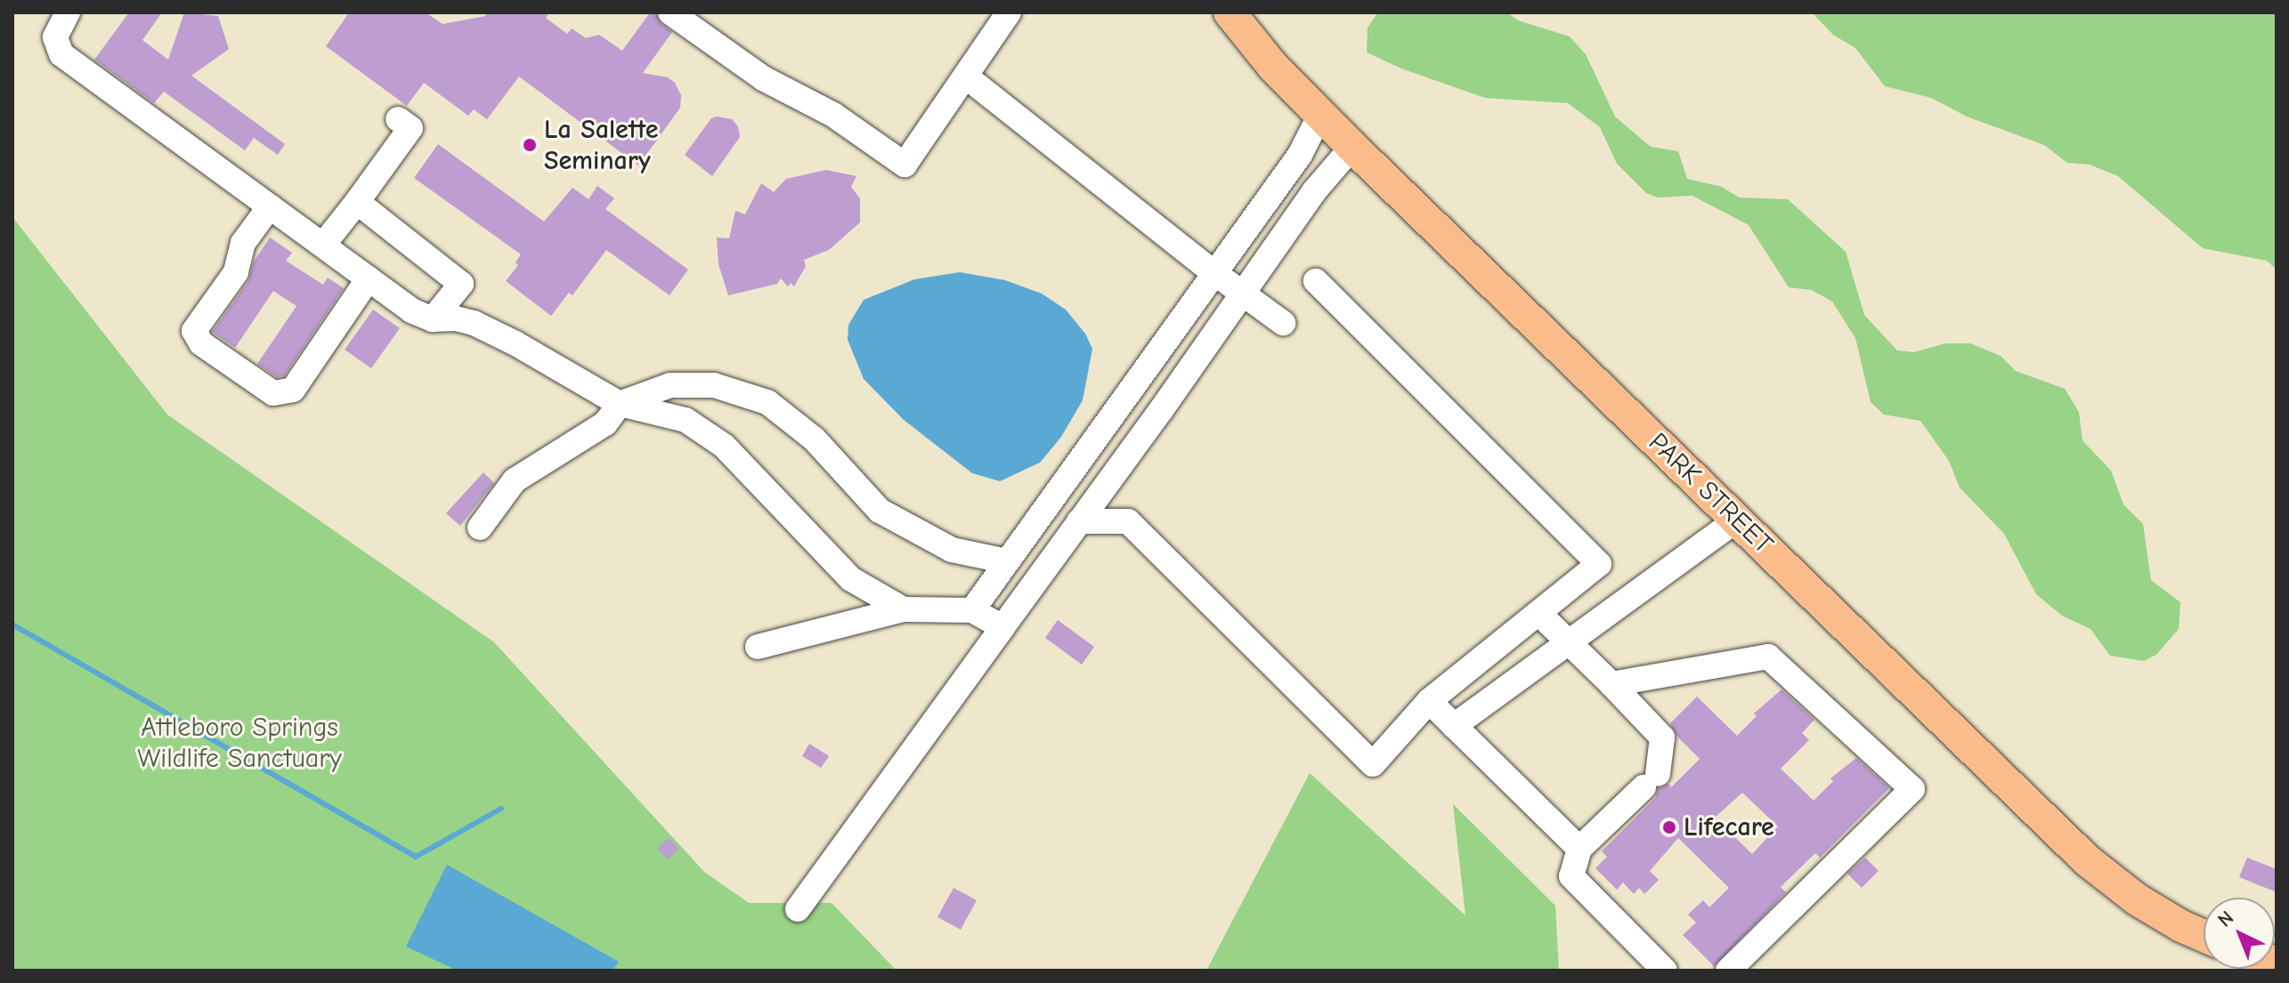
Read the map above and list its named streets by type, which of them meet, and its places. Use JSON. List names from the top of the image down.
{
  "streets": {
    "main road": ["PARK STREET"]
  },
  "parks": ["Attleboro Springs Wildlife Sanctuary"],
  "places": ["La Salette Seminary", "Lifecare"],
  "north": "top left"
}
